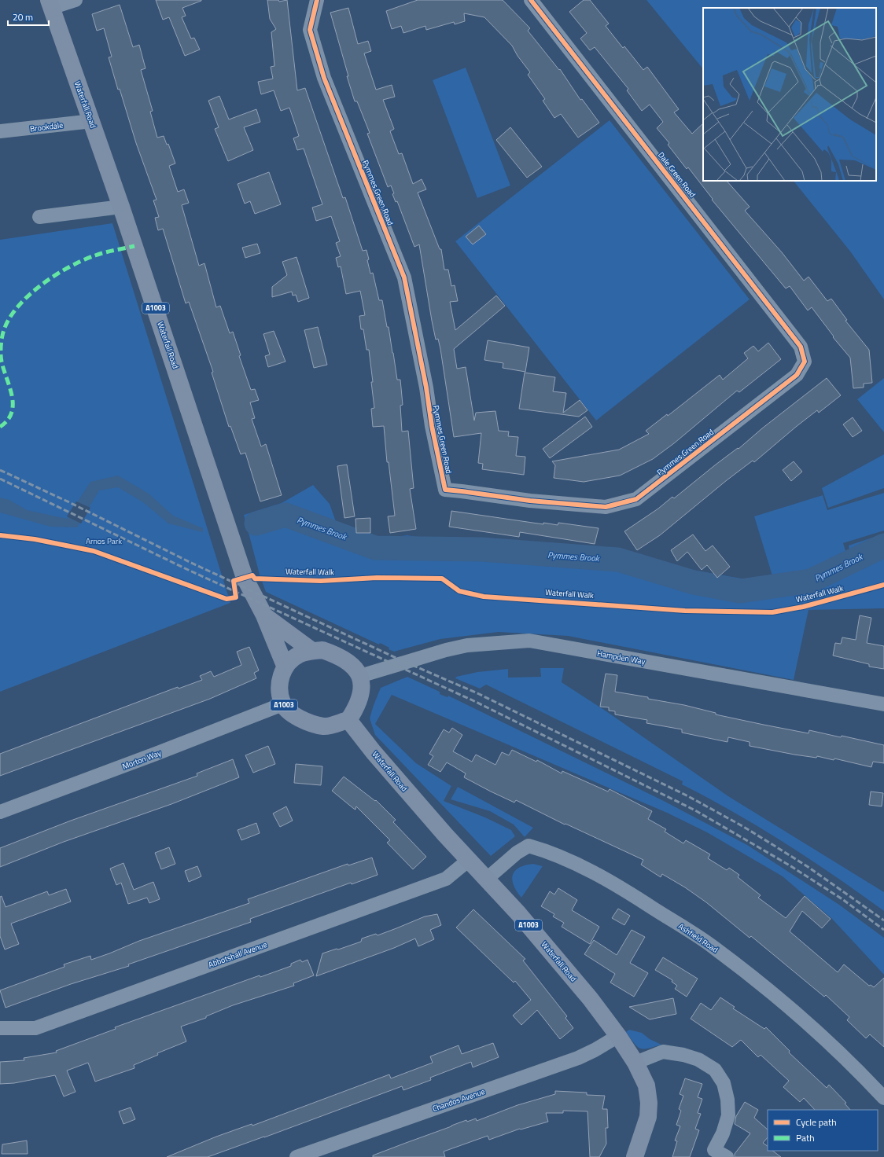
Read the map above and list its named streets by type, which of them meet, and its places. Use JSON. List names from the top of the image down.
{
  "streets": {
    "main road": ["Waterfall Road", "A1003"],
    "street": [
      "Brookdale",
      "Dale Green Road",
      "Pymmes Green Road",
      "Hampden Way",
      "Morton Way",
      "Ashfield Road",
      "Abbotshall Avenue",
      "Chandos Avenue"
    ],
    "cycle path": ["Waterfall Walk"]
  },
  "crossings": [
    ["Waterfall Road", "Brookdale"],
    ["Waterfall Road", "A1003"],
    ["Waterfall Road", "Hampden Way"],
    ["Waterfall Road", "Morton Way"],
    ["Waterfall Road", "Ashfield Road"],
    ["Waterfall Road", "Abbotshall Avenue"],
    ["Waterfall Road", "Chandos Avenue"],
    ["Dale Green Road", "Pymmes Green Road"],
    ["A1003", "Hampden Way"],
    ["A1003", "Morton Way"],
    ["Hampden Way", "Morton Way"]
  ],
  "water": ["Pymmes Brook"],
  "parks": ["Arnos Park"],
  "legend": ["Cycle path", "Path"],
  "scale_bar": "20 m"
}
